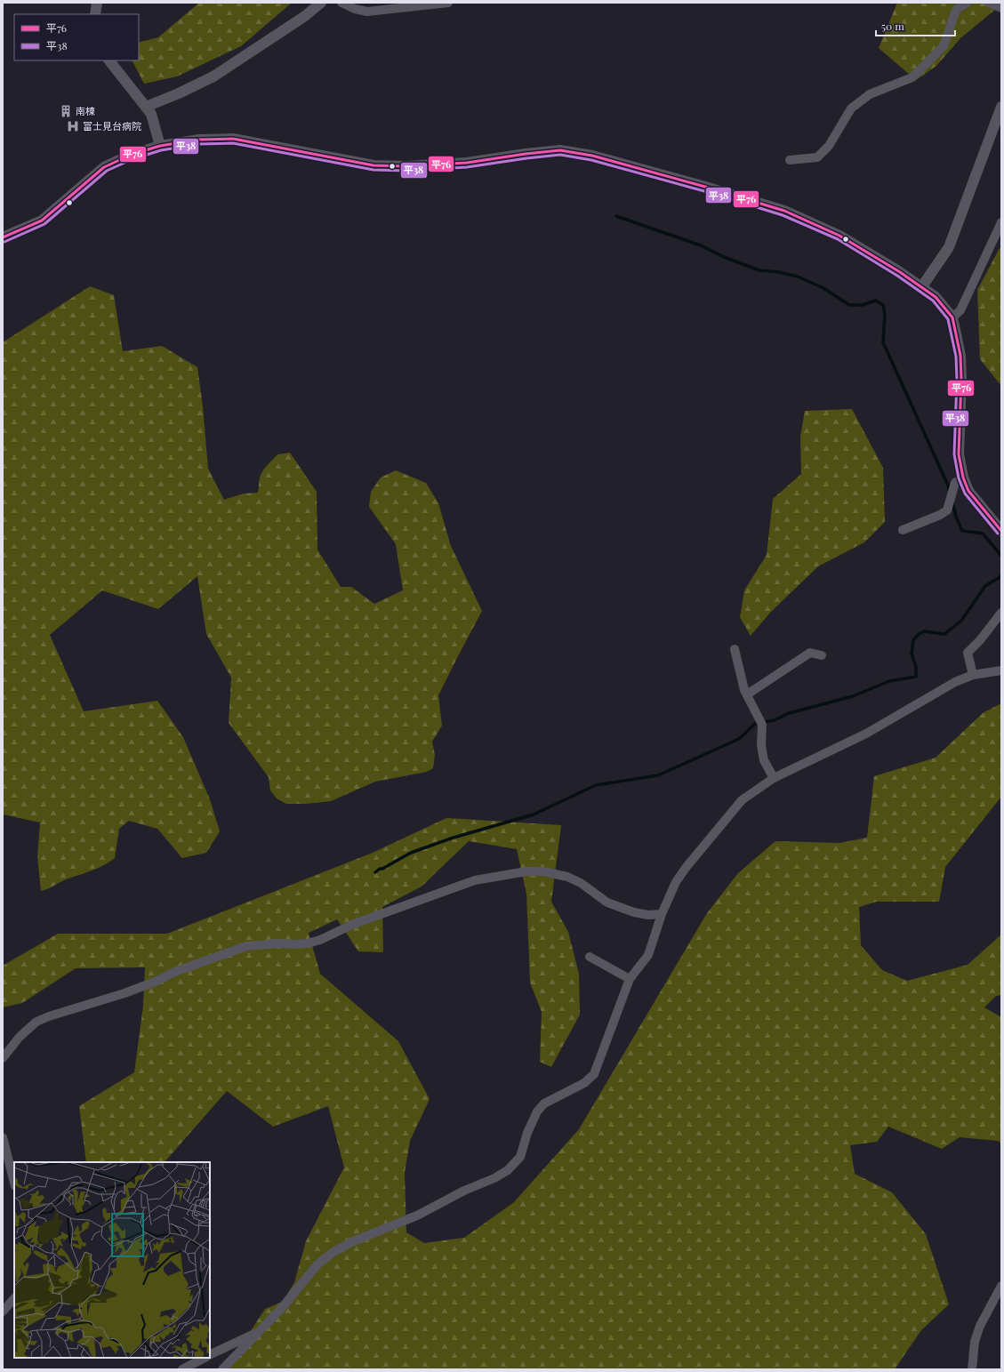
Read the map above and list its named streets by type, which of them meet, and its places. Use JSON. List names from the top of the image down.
{
  "places": {
    "building": ["南棟"],
    "hospital": ["富士見台病院"]
  },
  "lines": ["transit line 平76", "transit line 平38"],
  "legend": ["平76", "平38"],
  "scale_bar": "50 m"
}
